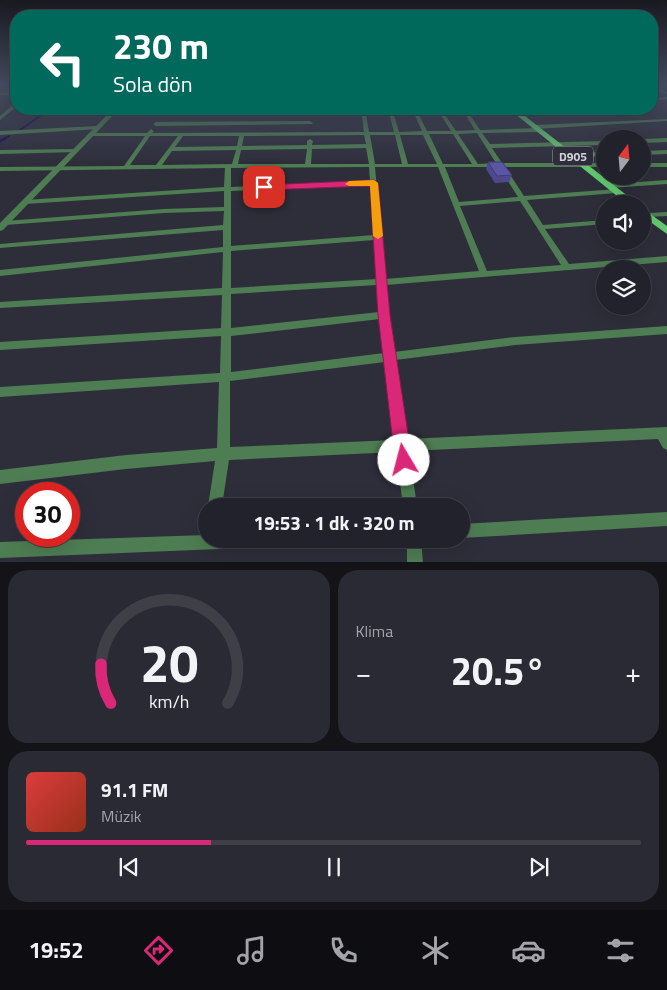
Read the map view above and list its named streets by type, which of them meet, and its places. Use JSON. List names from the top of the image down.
{
  "streets": {
    "main road": ["D905"]
  },
  "north": "top",
  "page": {
    "turn": ["230 m", "Sola dön"],
    "limit": "30",
    "trip": "19:53 · 1 dk · 320 m",
    "tile": "Klima",
    "heat": ["−", "20.5°", "+"],
    "song": ["91.1 FM", "Müzik"],
    "tabs": "19:52",
    "gauge": ["20", "km/h"]
  }
}
